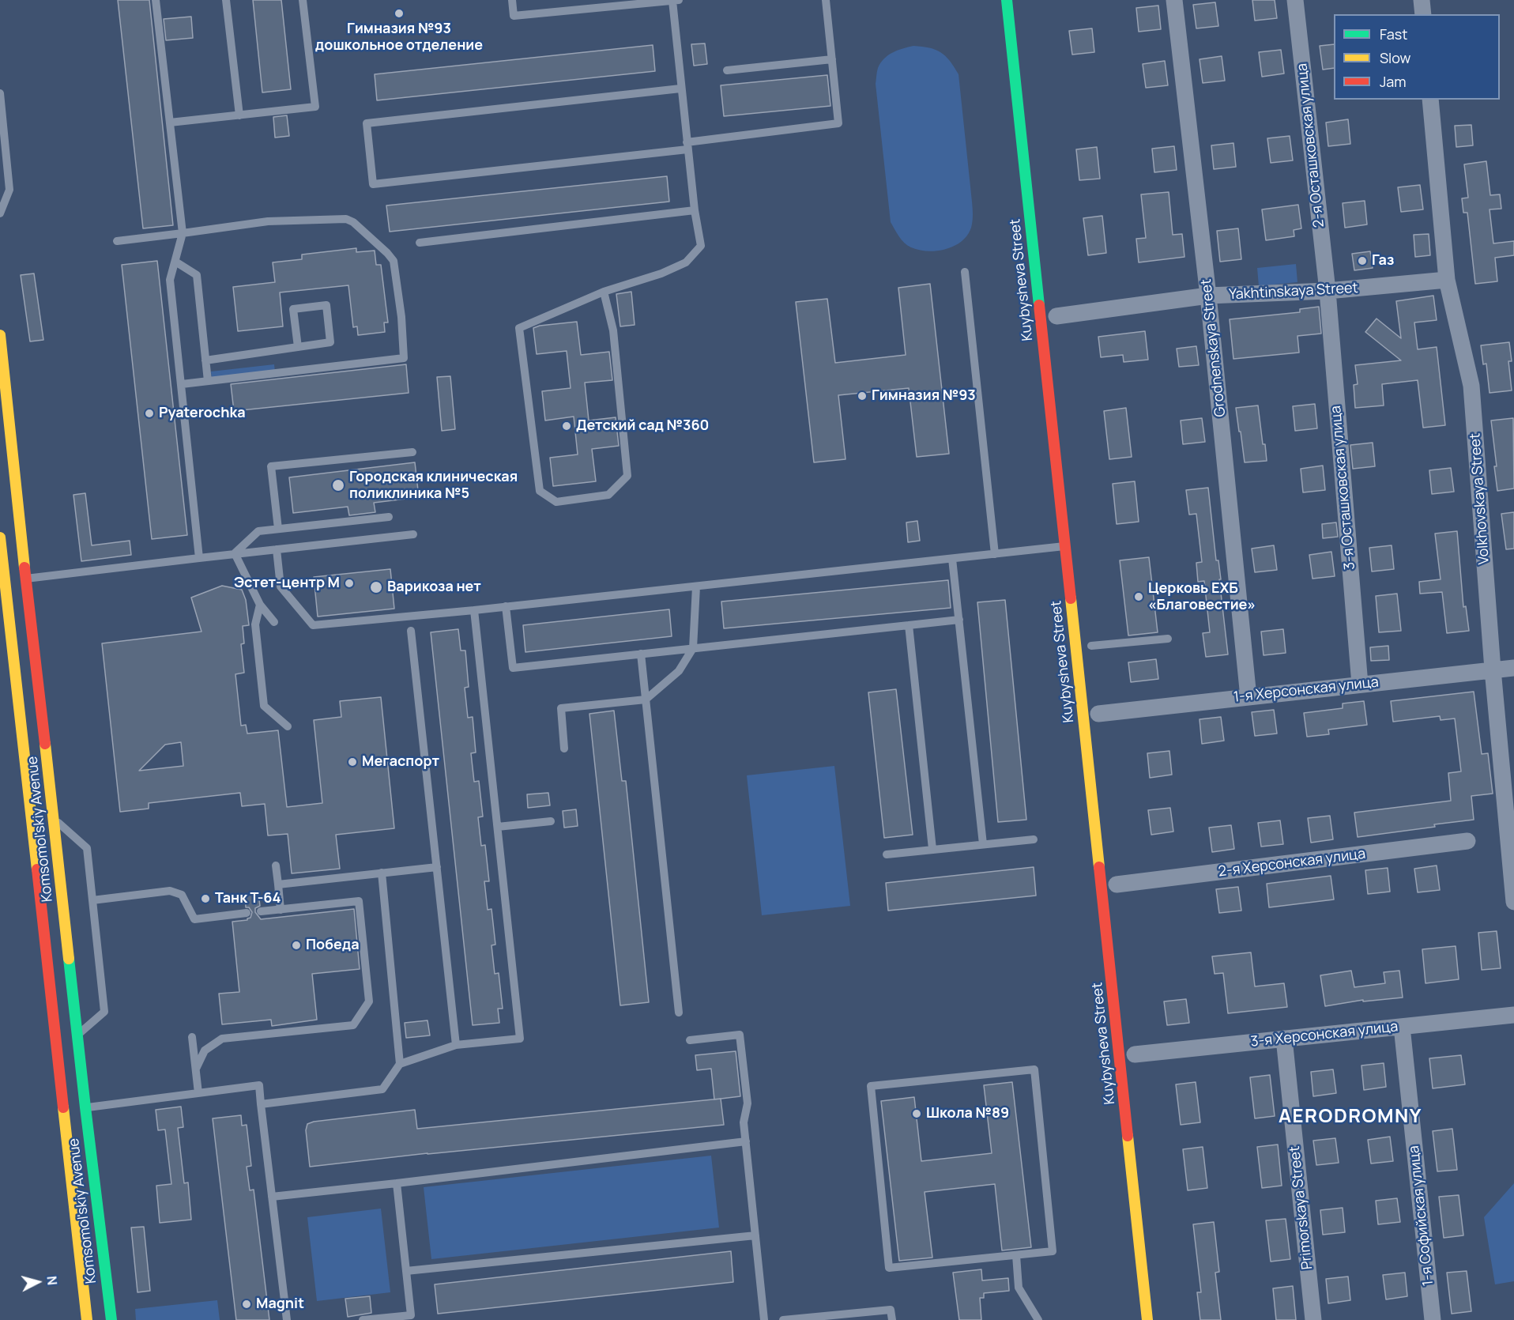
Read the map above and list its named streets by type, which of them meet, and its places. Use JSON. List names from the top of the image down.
{
  "streets": {
    "main road": ["Kuybysheva Street", "Komsomol'skiy Avenue"],
    "street": [
      "2-я Осташковская улица",
      "Yakhtinskaya Street",
      "Grodnenskaya Street",
      "3-я Осташковская улица",
      "Volkhovskaya Street",
      "1-я Херсонская улица",
      "2-я Херсонская улица",
      "3-я Херсонская улица",
      "Primorskaya Street",
      "1-я Софийская улица"
    ]
  },
  "crossings": [
    ["2-я Осташковская улица", "Yakhtinskaya Street"],
    ["2-я Осташковская улица", "3-я Осташковская улица"],
    ["Kuybysheva Street", "Yakhtinskaya Street"],
    ["Kuybysheva Street", "1-я Херсонская улица"],
    ["Kuybysheva Street", "2-я Херсонская улица"],
    ["Kuybysheva Street", "3-я Херсонская улица"],
    ["Yakhtinskaya Street", "Grodnenskaya Street"],
    ["Yakhtinskaya Street", "3-я Осташковская улица"],
    ["Yakhtinskaya Street", "Volkhovskaya Street"],
    ["Grodnenskaya Street", "1-я Херсонская улица"],
    ["3-я Осташковская улица", "1-я Херсонская улица"],
    ["Volkhovskaya Street", "1-я Херсонская улица"],
    ["3-я Херсонская улица", "Primorskaya Street"],
    ["3-я Херсонская улица", "1-я Софийская улица"]
  ],
  "districts": ["AERODROMNY"],
  "places": [
    "Гимназия №93 дошкольное отделение",
    "Газ",
    "Гимназия №93",
    "Pyaterochka",
    "Детский сад №360",
    "Городская клиническая поликлиника №5",
    "Эстет-центр М",
    "Варикоза нет",
    "Церковь ЕХБ «Благовестие»",
    "Мегаспорт",
    "Танк Т-64",
    "Победа",
    "Школа №89",
    "Magnit"
  ],
  "legend": ["Fast", "Slow", "Jam"],
  "north": "right"
}
